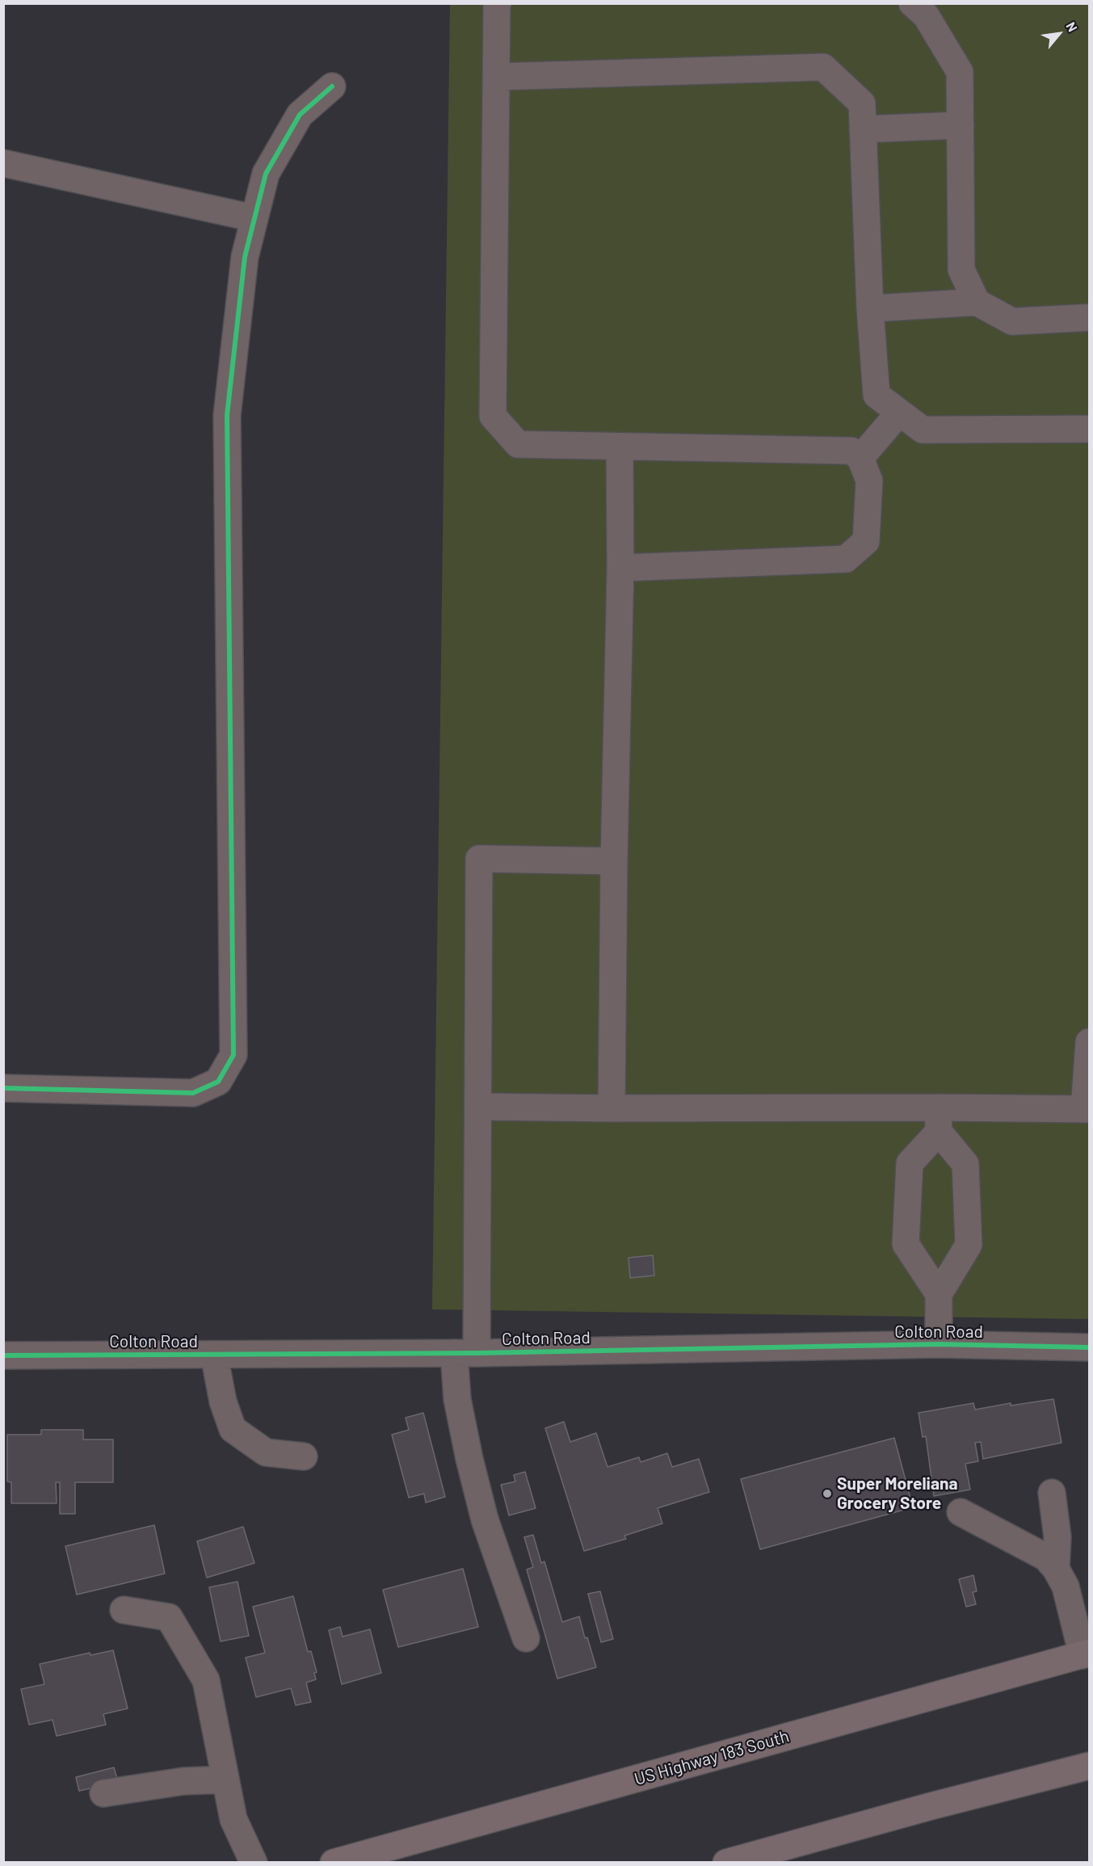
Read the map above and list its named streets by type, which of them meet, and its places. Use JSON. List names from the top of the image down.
{
  "streets": {
    "highway": ["US Highway 183 South"],
    "street": ["Colton Road"]
  },
  "places": ["Super Moreliana Grocery Store"],
  "north": "top right"
}
